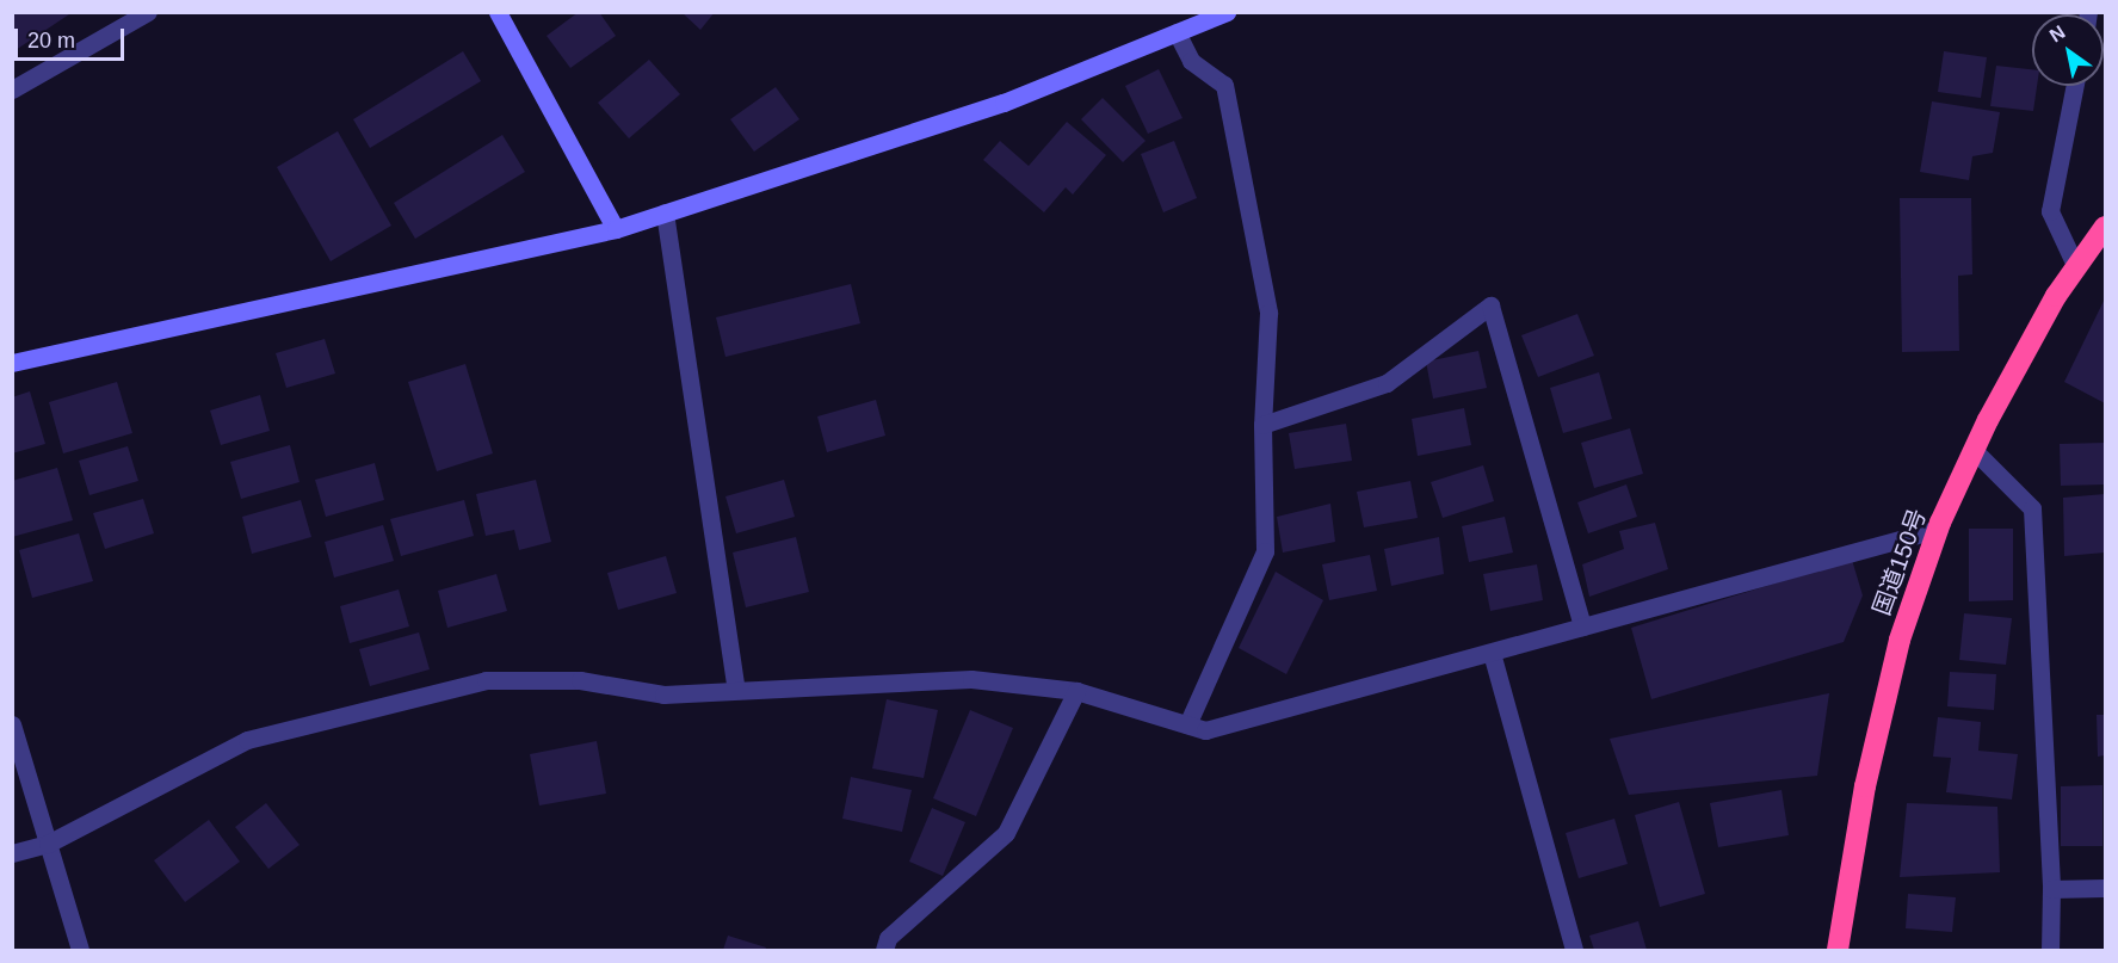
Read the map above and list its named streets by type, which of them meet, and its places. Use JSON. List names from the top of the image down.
{
  "streets": {
    "highway": ["国道150号"]
  },
  "scale_bar": "20 m",
  "north": "top left"
}
